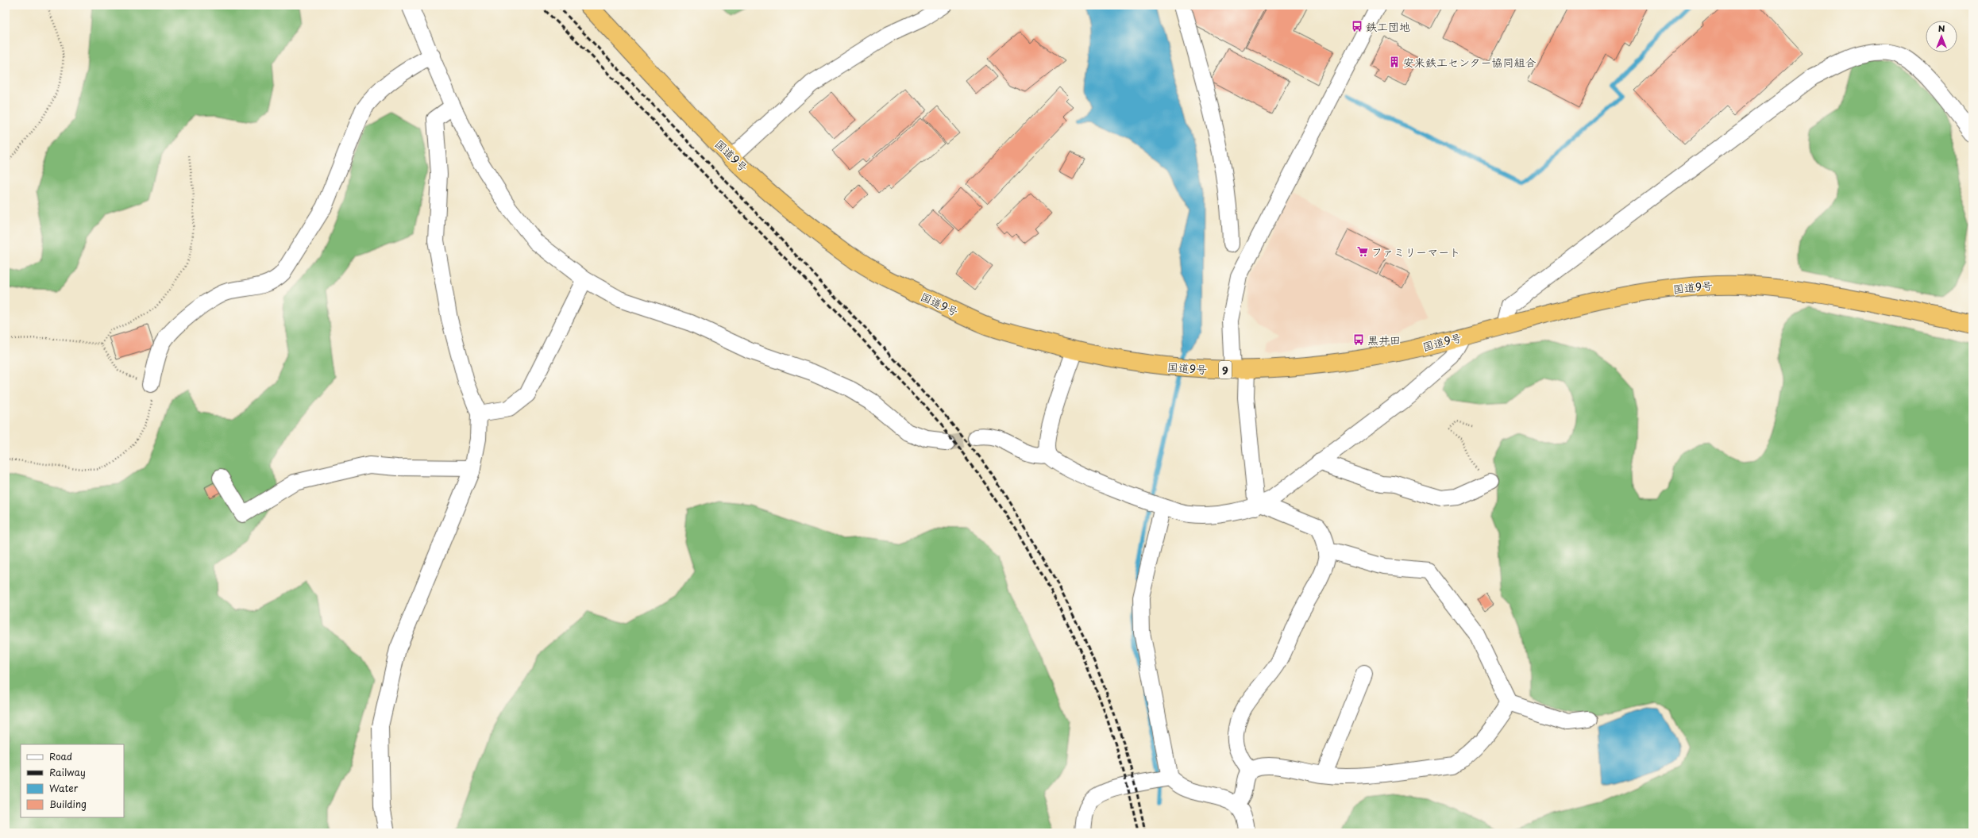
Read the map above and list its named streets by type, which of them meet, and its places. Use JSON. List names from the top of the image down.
{
  "streets": {
    "highway": ["国道9号", "9"]
  },
  "places": {
    "bus stop": ["鉄工団地", "黒井田"],
    "building": ["安来鉄工センター協同組合"],
    "supermarket": ["ファミリーマート"]
  },
  "legend": [
    "Road",
    "Railway",
    "Water",
    "Building"
  ],
  "north": "top"
}
